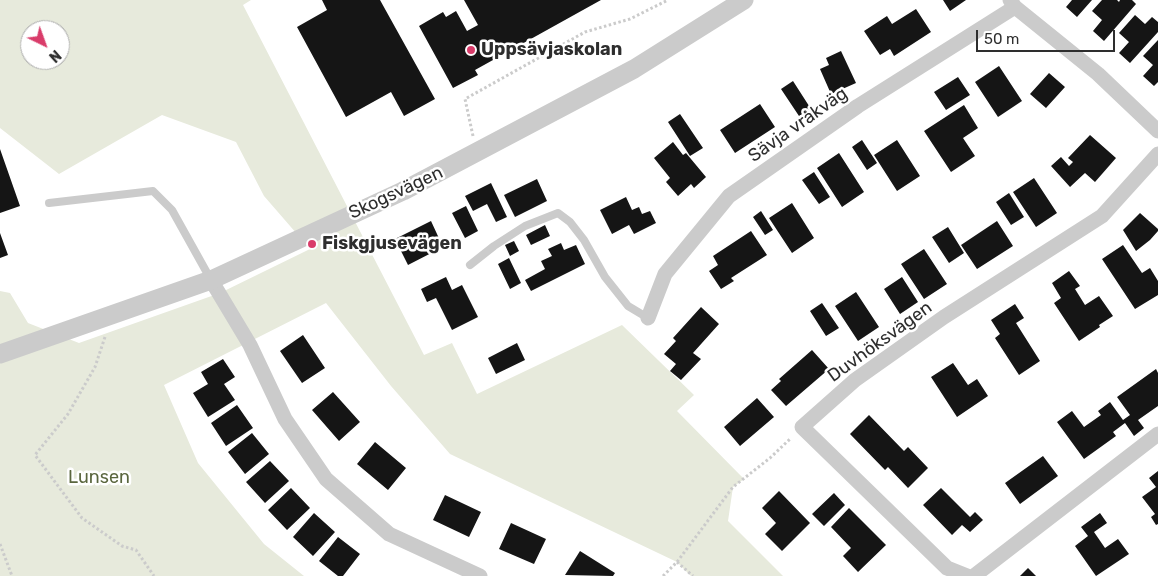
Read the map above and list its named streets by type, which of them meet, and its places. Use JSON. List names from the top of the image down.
{
  "streets": {
    "street": ["Sävja vråkväg", "Skogsvägen", "Duvhöksvägen"]
  },
  "parks": ["Lunsen"],
  "places": ["Uppsävjaskolan", "Fiskgjusevägen"],
  "scale_bar": "50 m",
  "north": "bottom right"
}
